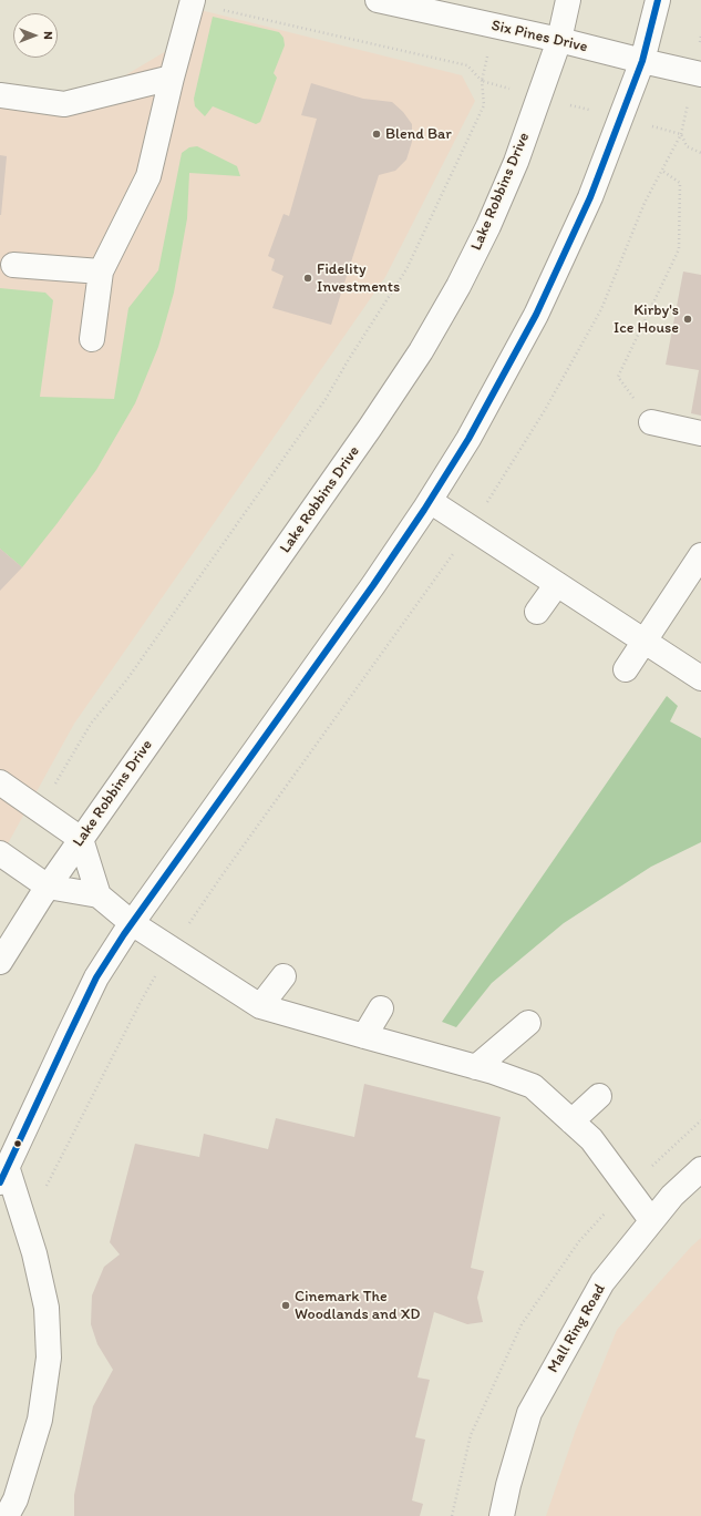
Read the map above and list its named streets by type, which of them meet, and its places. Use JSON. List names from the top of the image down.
{
  "streets": {
    "street": ["Six Pines Drive", "Lake Robbins Drive", "Mall Ring Road"]
  },
  "crossings": [
    ["Six Pines Drive", "Lake Robbins Drive"]
  ],
  "places": [
    "Blend Bar",
    "Fidelity Investments",
    "Kirby's Ice House",
    "Cinemark The Woodlands and XD"
  ],
  "north": "right"
}
